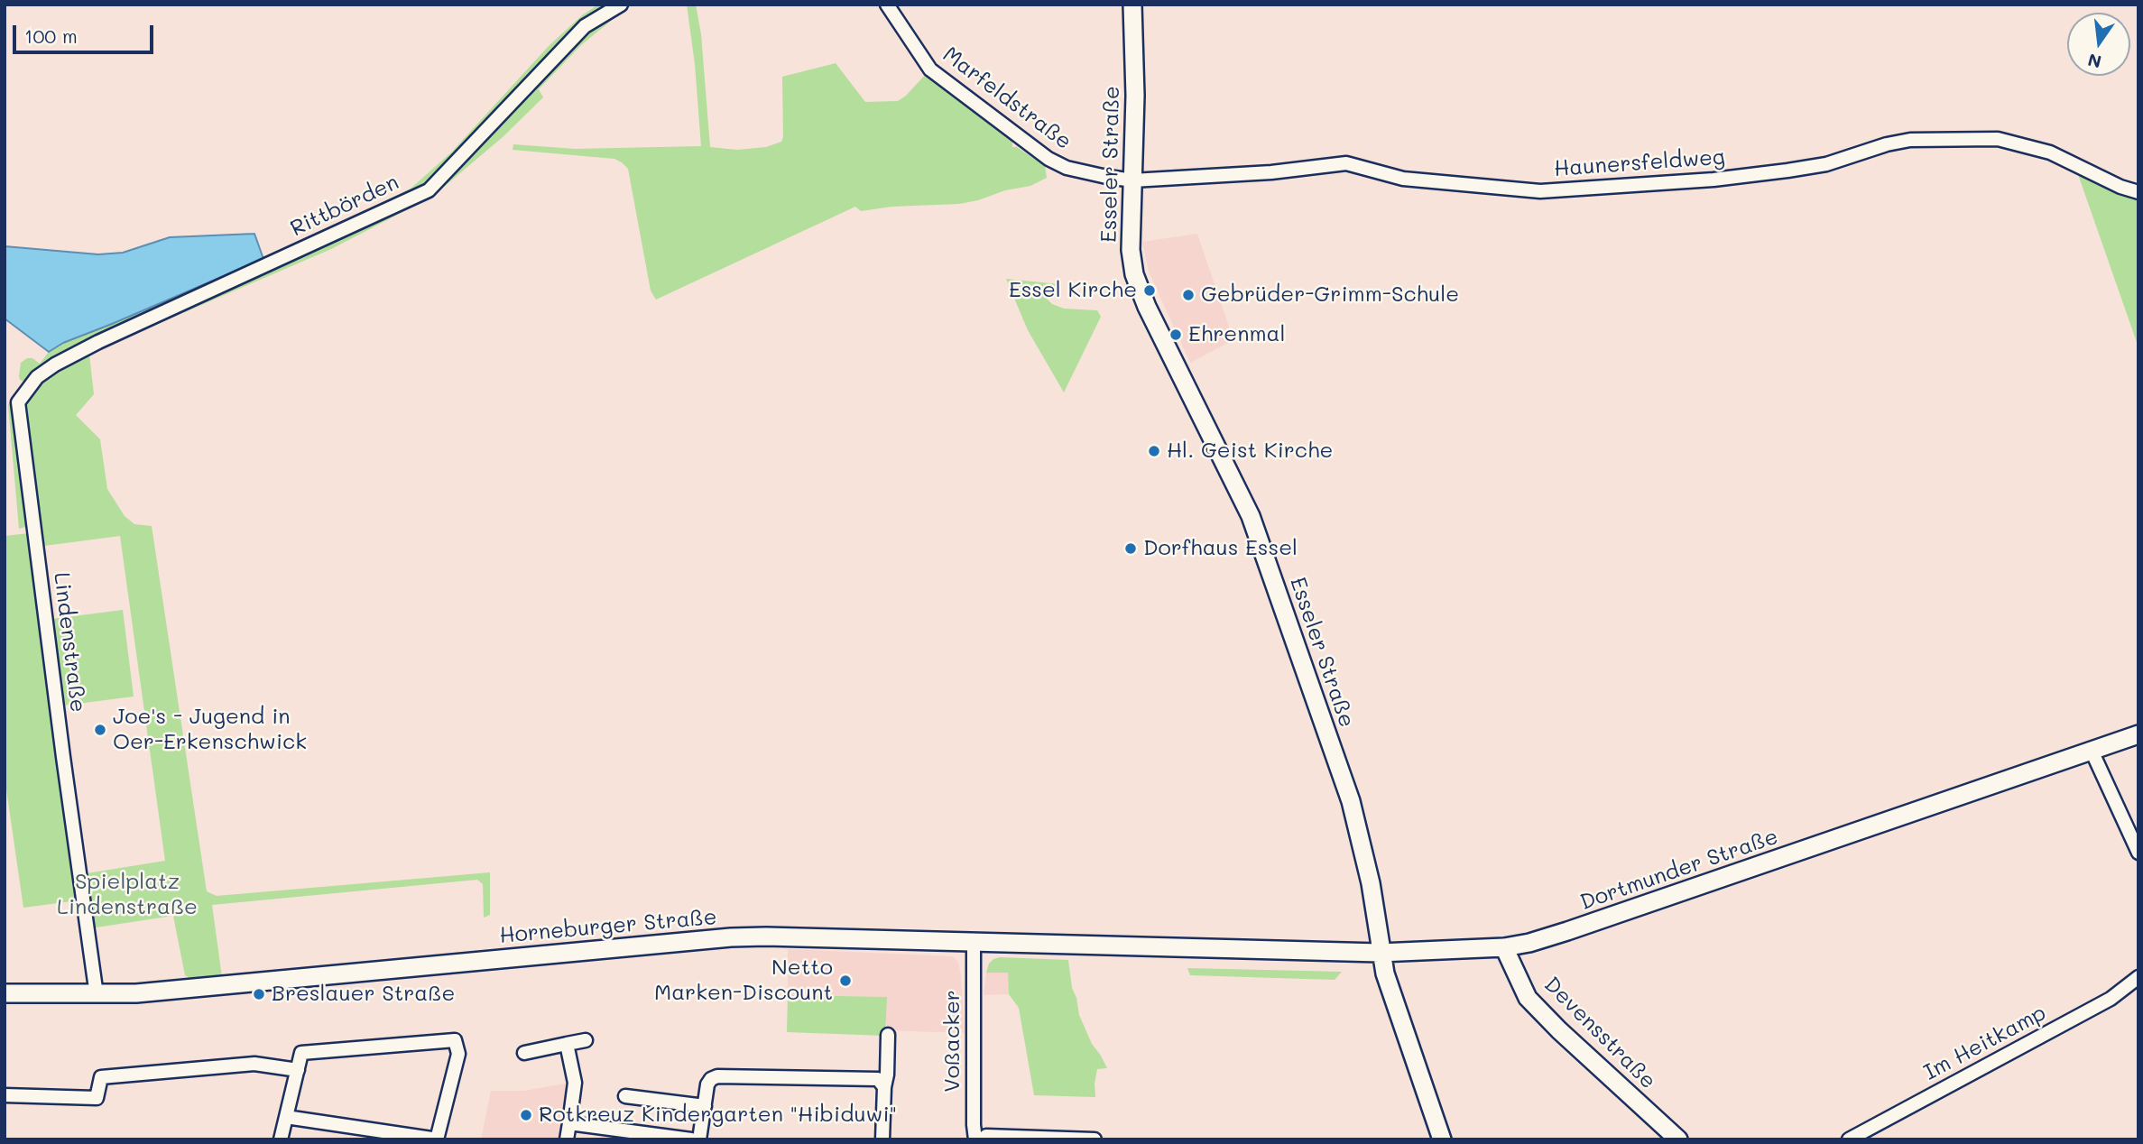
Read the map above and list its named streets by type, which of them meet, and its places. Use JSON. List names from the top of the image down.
{
  "streets": {
    "main road": [
      "Esseler Straße",
      "Dortmunder Straße",
      "Horneburger Straße",
      "Devensstraße"
    ],
    "street": [
      "Marfeldstraße",
      "Haunersfeldweg",
      "Rittbörden",
      "Lindenstraße",
      "Voßacker",
      "Im Heitkamp"
    ]
  },
  "crossings": [
    ["Marfeldstraße", "Haunersfeldweg"],
    ["Marfeldstraße", "Esseler Straße"],
    ["Haunersfeldweg", "Esseler Straße"],
    ["Esseler Straße", "Dortmunder Straße"],
    ["Rittbörden", "Lindenstraße"],
    ["Lindenstraße", "Horneburger Straße"],
    ["Dortmunder Straße", "Horneburger Straße"],
    ["Dortmunder Straße", "Devensstraße"],
    ["Horneburger Straße", "Voßacker"]
  ],
  "parks": ["Spielplatz Lindenstraße"],
  "places": [
    "Essel Kirche",
    "Gebrüder-Grimm-Schule",
    "Ehrenmal",
    "Hl. Geist Kirche",
    "Dorfhaus Essel",
    "Joe's - Jugend in Oer-Erkenschwick",
    "Netto Marken-Discount",
    "Breslauer Straße",
    "Rotkreuz Kindergarten \"Hibiduwi\""
  ],
  "scale_bar": "100 m",
  "north": "bottom"
}
